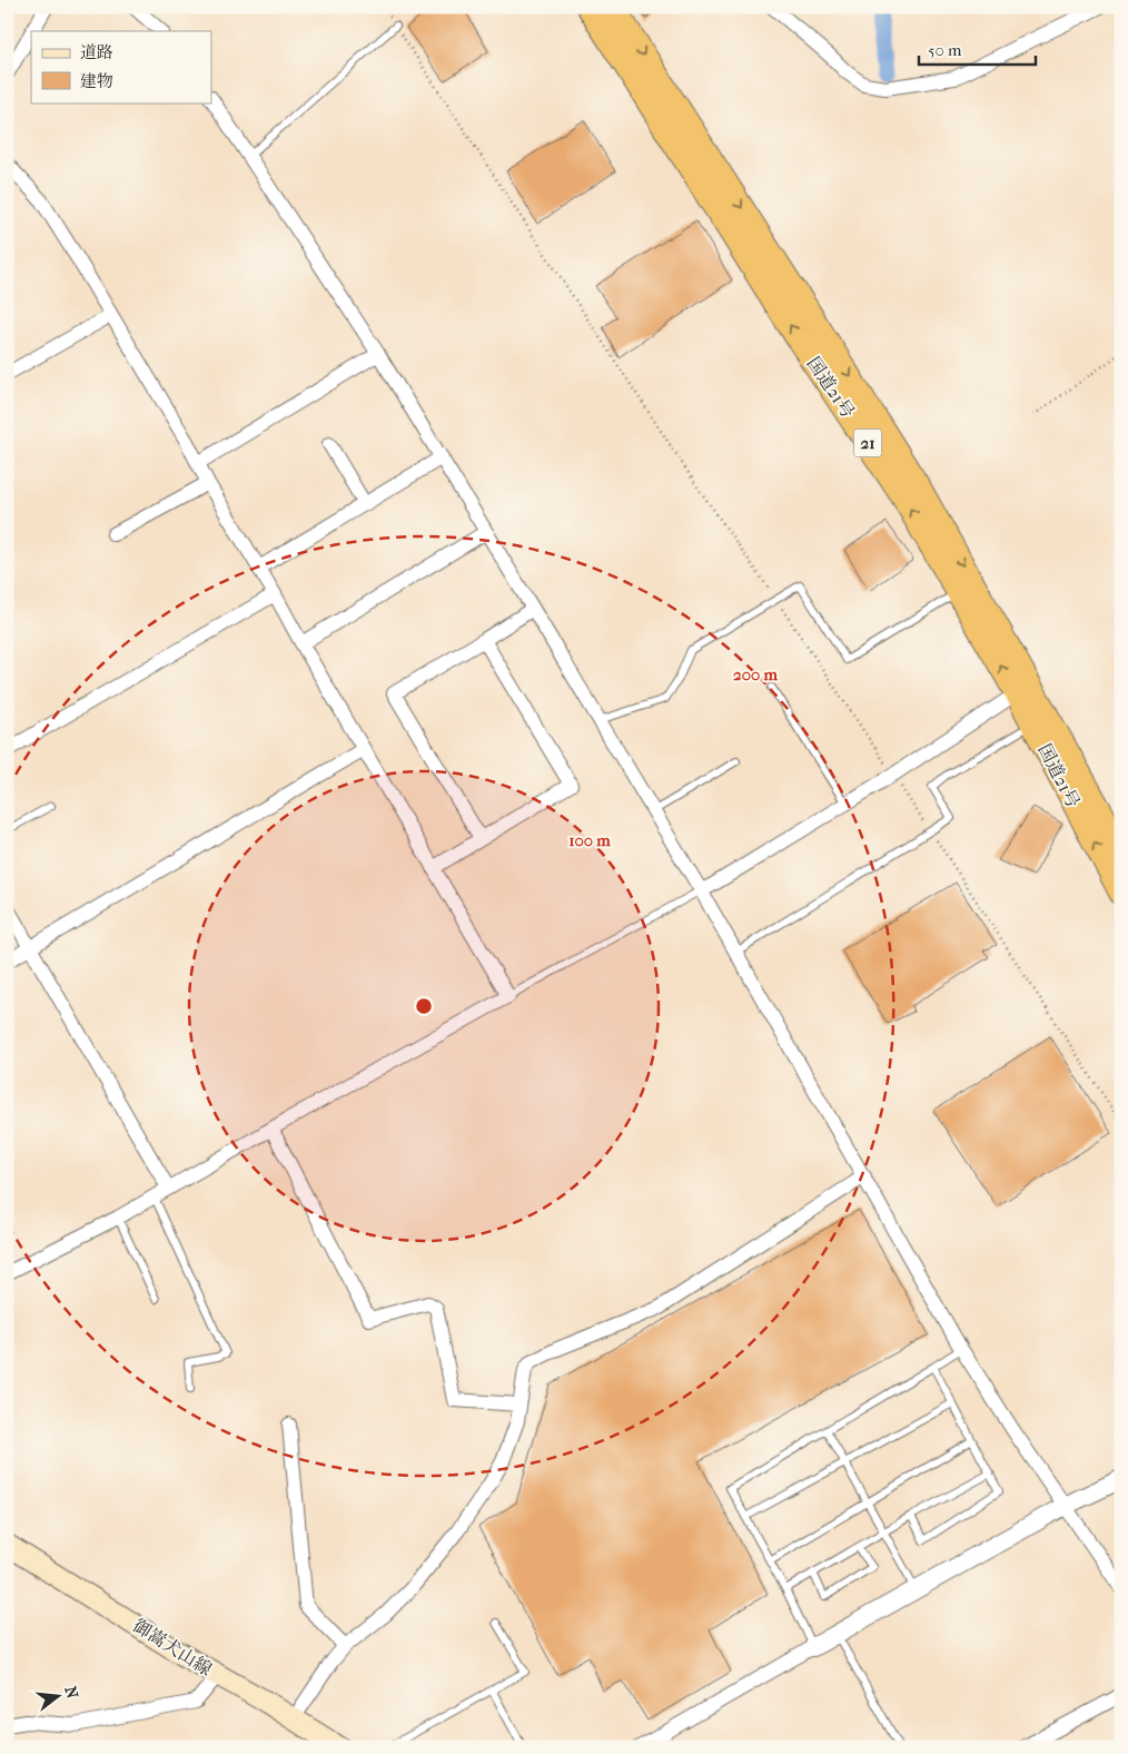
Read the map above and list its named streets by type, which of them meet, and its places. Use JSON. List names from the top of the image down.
{
  "streets": {
    "highway": ["国道21号", "21"],
    "main road": ["御嵩犬山線"]
  },
  "legend": ["道路", "建物"],
  "scale_bar": "50 m",
  "north": "right",
  "rings": ["200 m", "100 m"]
}
